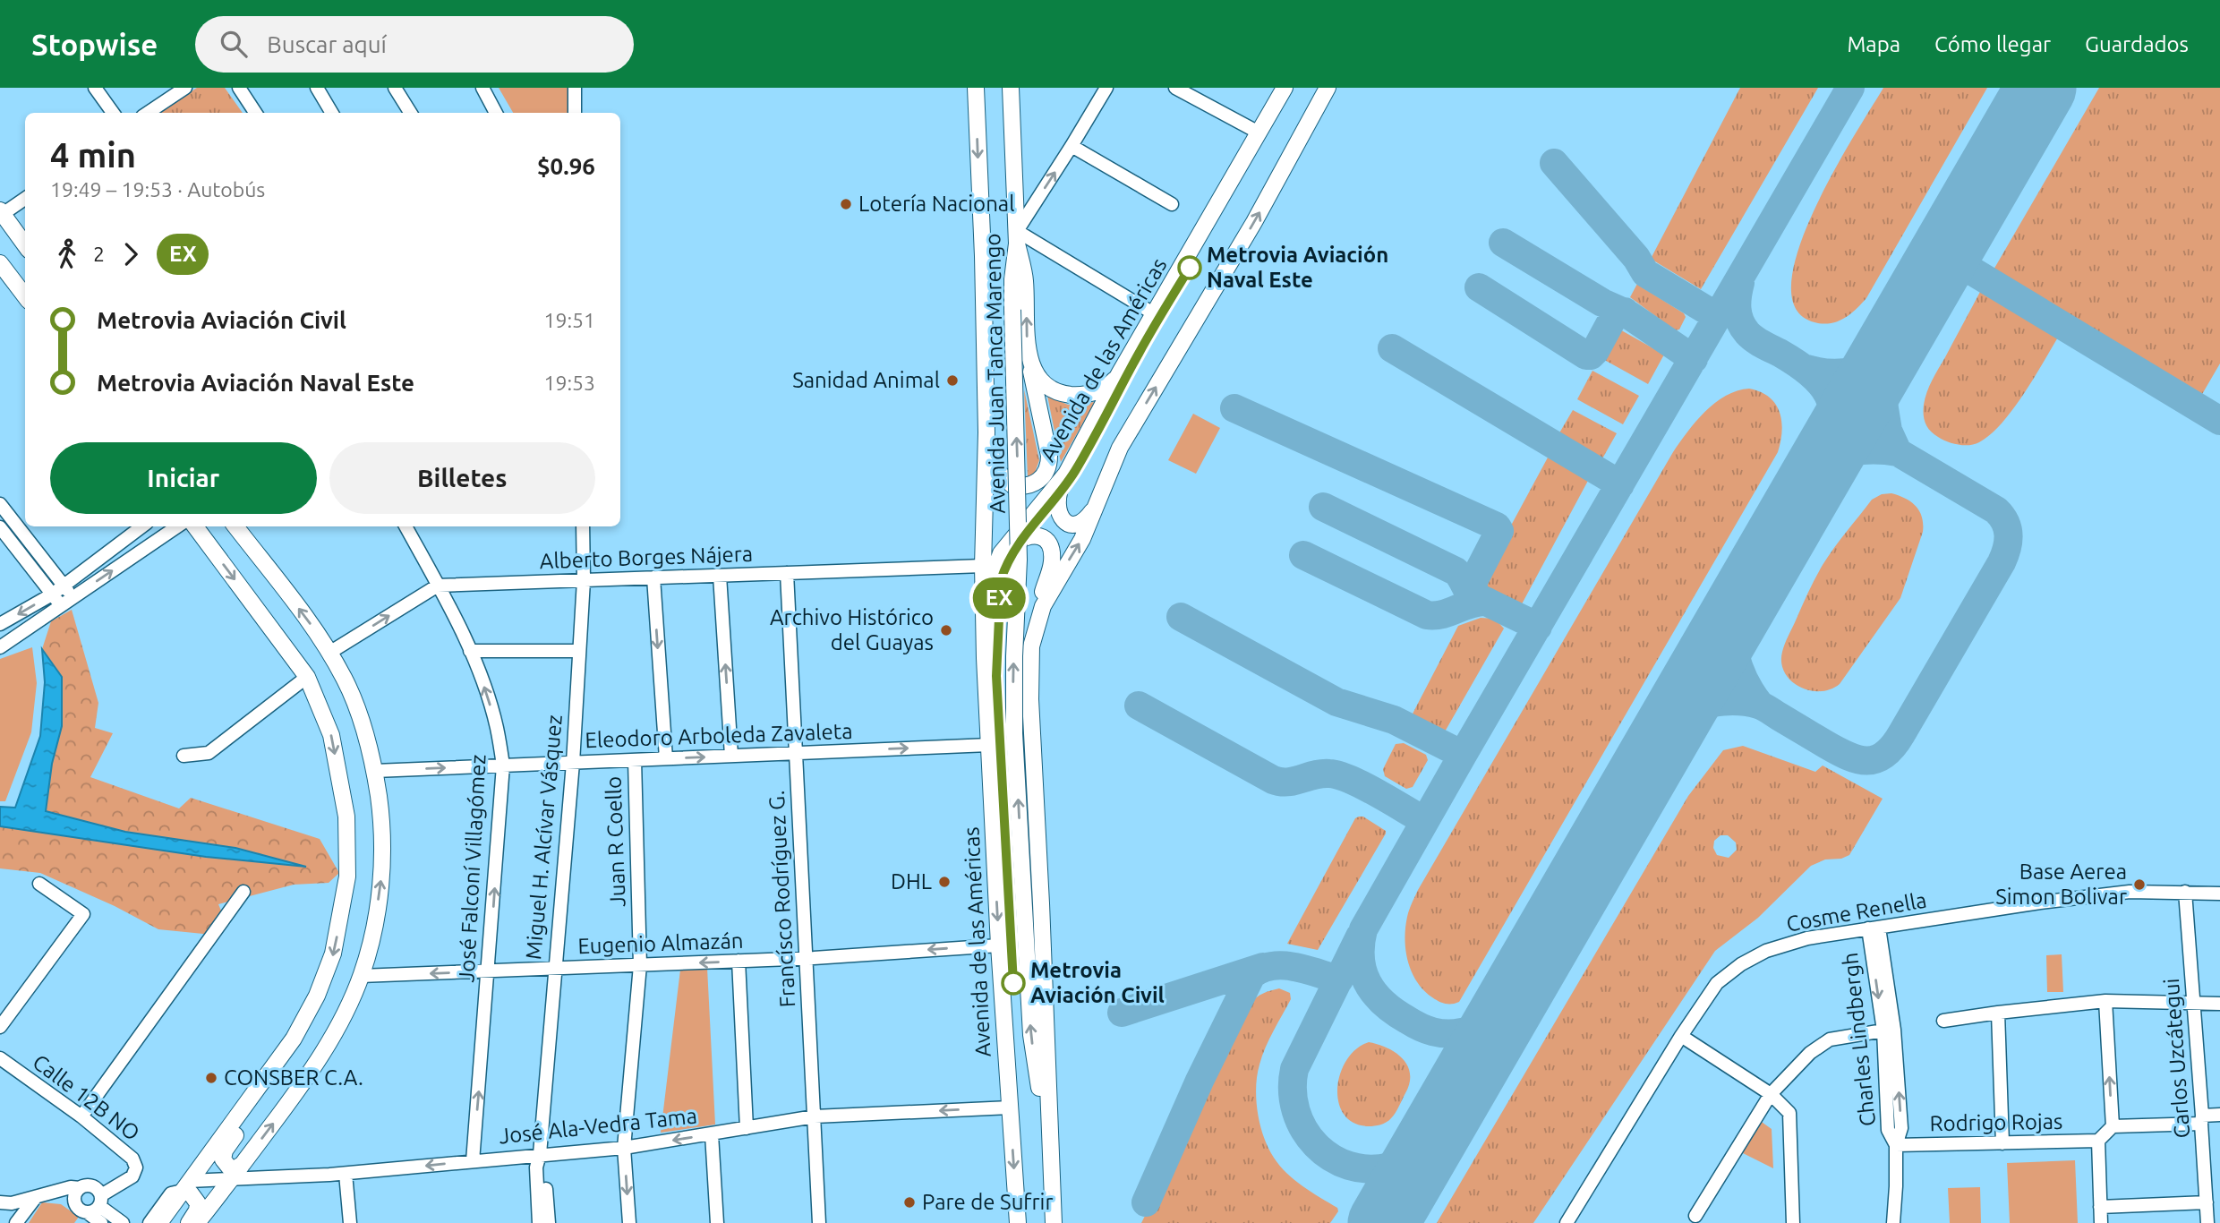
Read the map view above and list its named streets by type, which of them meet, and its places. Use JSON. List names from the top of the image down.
{
  "streets": {
    "main road": ["Avenida de las Américas", "Avenida Juan Tanca Marengo"],
    "street": [
      "Alberto Borges Nájera",
      "Eleodoro Arboleda Zavaleta",
      "Miguel H. Alcívar Vásquez",
      "Juan R Coello",
      "José Falconí Villagómez",
      "Francísco Rodríguez G.",
      "Cosme Renella",
      "Eugenio Almazán",
      "Charles Lindbergh",
      "Carlos Uzcátegui",
      "Calle 12B NO",
      "Rodrigo Rojas",
      "José Ala-Vedra Tama"
    ]
  },
  "crossings": [
    ["Avenida de las Américas", "Avenida Juan Tanca Marengo"],
    ["Avenida de las Américas", "Alberto Borges Nájera"],
    ["Avenida de las Américas", "Eleodoro Arboleda Zavaleta"],
    ["Avenida de las Américas", "Eugenio Almazán"],
    ["Avenida de las Américas", "José Ala-Vedra Tama"],
    ["Avenida Juan Tanca Marengo", "Alberto Borges Nájera"],
    ["Alberto Borges Nájera", "Miguel H. Alcívar Vásquez"],
    ["Alberto Borges Nájera", "José Falconí Villagómez"],
    ["Alberto Borges Nájera", "Francísco Rodríguez G."],
    ["Eleodoro Arboleda Zavaleta", "Miguel H. Alcívar Vásquez"],
    ["Eleodoro Arboleda Zavaleta", "Juan R Coello"],
    ["Eleodoro Arboleda Zavaleta", "José Falconí Villagómez"],
    ["Eleodoro Arboleda Zavaleta", "Francísco Rodríguez G."],
    ["Miguel H. Alcívar Vásquez", "Eugenio Almazán"],
    ["Miguel H. Alcívar Vásquez", "José Ala-Vedra Tama"],
    ["Juan R Coello", "Eugenio Almazán"],
    ["Juan R Coello", "José Ala-Vedra Tama"],
    ["José Falconí Villagómez", "Eugenio Almazán"],
    ["José Falconí Villagómez", "José Ala-Vedra Tama"],
    ["Francísco Rodríguez G.", "Eugenio Almazán"],
    ["Francísco Rodríguez G.", "José Ala-Vedra Tama"],
    ["Cosme Renella", "Charles Lindbergh"],
    ["Cosme Renella", "Carlos Uzcátegui"],
    ["Charles Lindbergh", "Rodrigo Rojas"]
  ],
  "one_way": [
    "Eleodoro Arboleda Zavaleta",
    "José Falconí Villagómez",
    "Eugenio Almazán",
    "José Ala-Vedra Tama"
  ],
  "places": [
    "Lotería Nacional",
    "Metrovia Aviación Naval Este",
    "Sanidad Animal",
    "Archivo Histórico del Guayas",
    "DHL",
    "Base Aerea Simon Bolivar",
    "Metrovia Aviación Civil",
    "CONSBER C.A.",
    "Pare de Sufrir"
  ],
  "lines": ["bus line EX"],
  "page": {
    "header": "Stopwise",
    "search": "Buscar aquí",
    "nav": ["Mapa", "Cómo llegar", "Guardados"],
    "on_map": "EX",
    "heading": ["4 min", "19:49 – 19:53 · Autobús", "$0.96"],
    "legs": ["2", "EX"],
    "list": [
      {
        "name": "Metrovia Aviación Civil",
        "value": "19:51"
      },
      {
        "name": "Metrovia Aviación Naval Este",
        "value": "19:53"
      }
    ],
    "buttons": ["Iniciar", "Billetes"]
  }
}
